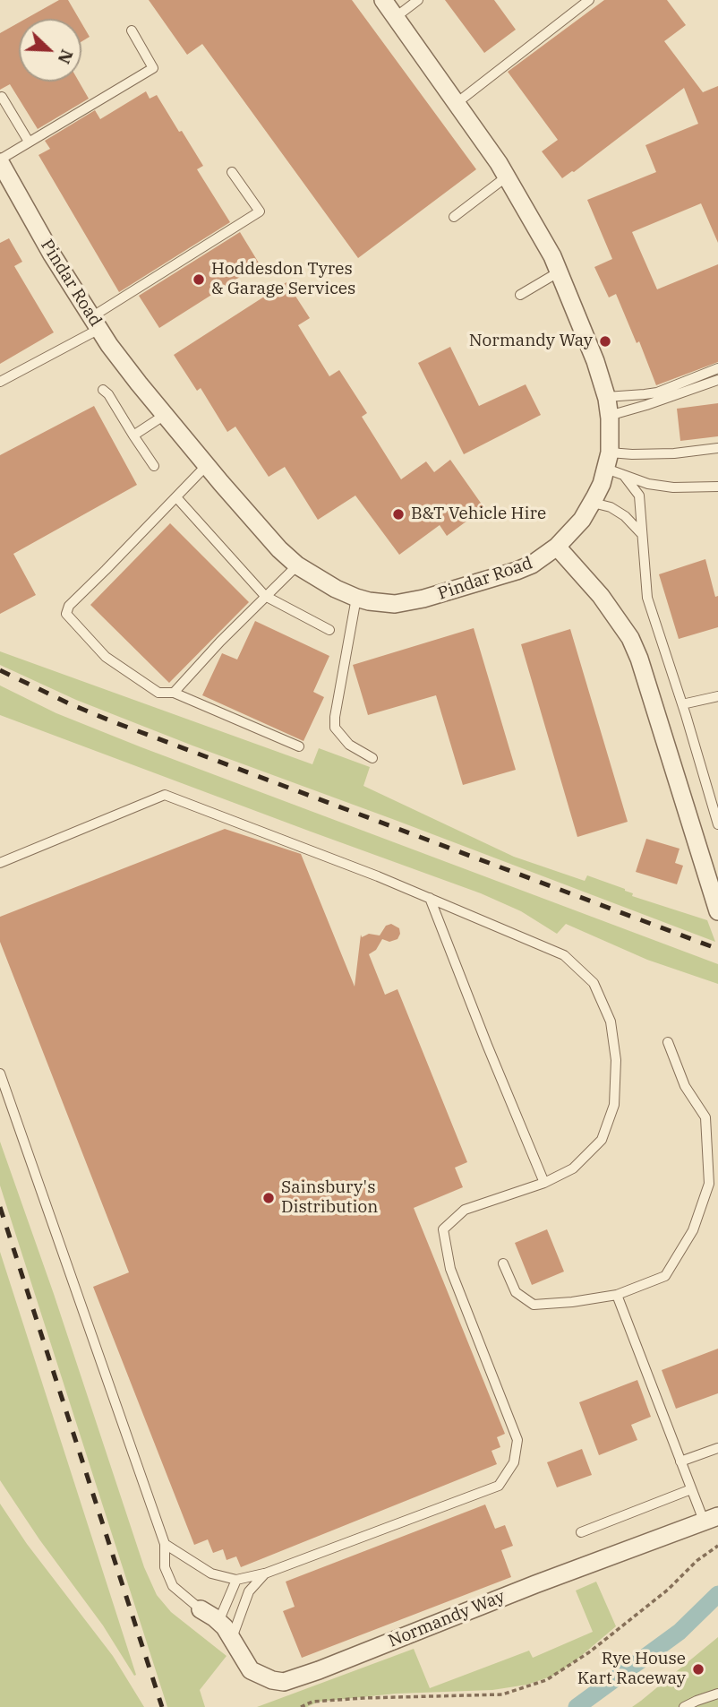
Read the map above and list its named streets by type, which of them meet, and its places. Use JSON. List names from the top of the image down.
{
  "streets": {
    "street": ["Pindar Road", "Normandy Way"]
  },
  "places": [
    "Hoddesdon Tyres & Garage Services",
    "Normandy Way",
    "B&T Vehicle Hire",
    "Sainsbury's Distribution",
    "Rye House Kart Raceway"
  ],
  "north": "bottom right"
}
